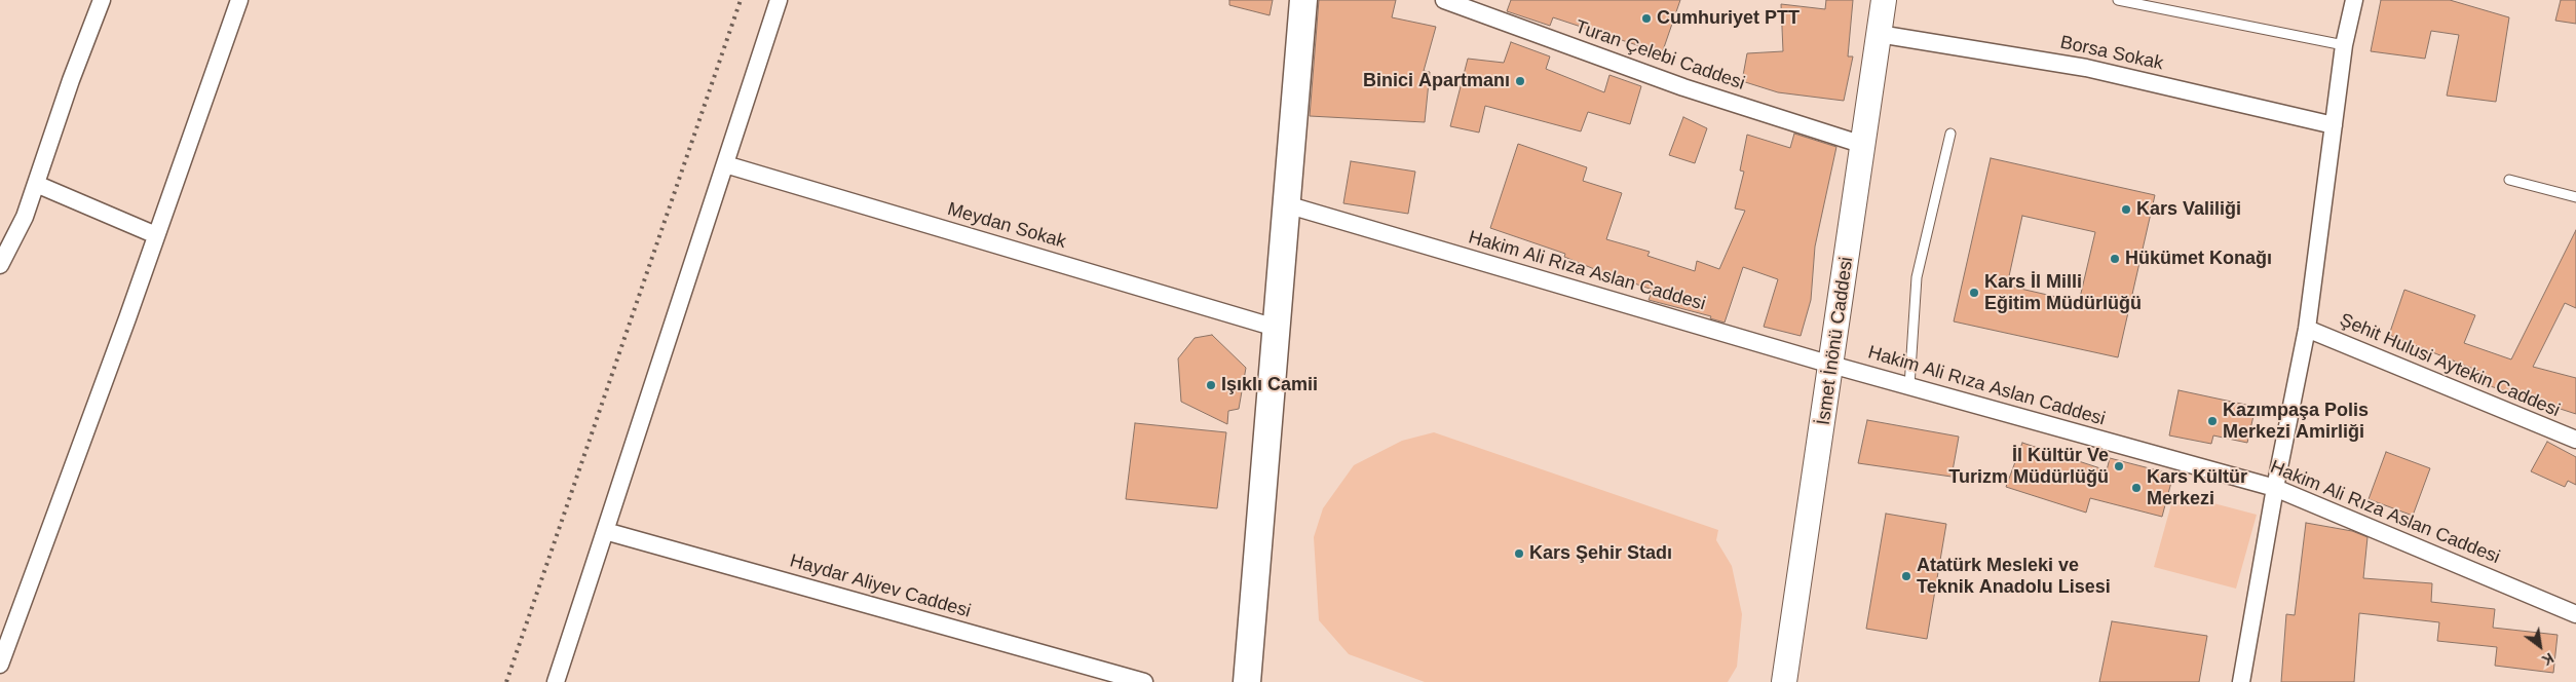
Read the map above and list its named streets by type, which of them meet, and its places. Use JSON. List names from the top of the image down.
{
  "streets": {
    "main road": ["İsmet İnönü Caddesi"],
    "street": [
      "Borsa Sokak",
      "Turan Çelebi Caddesi",
      "Meydan Sokak",
      "Hakim Ali Rıza Aslan Caddesi",
      "Şehit Hulusi Aytekin Caddesi",
      "Haydar Aliyev Caddesi"
    ]
  },
  "crossings": [
    ["Borsa Sokak", "İsmet İnönü Caddesi"],
    ["Turan Çelebi Caddesi", "İsmet İnönü Caddesi"],
    ["Hakim Ali Rıza Aslan Caddesi", "İsmet İnönü Caddesi"]
  ],
  "places": [
    "Cumhuriyet PTT",
    "Binici Apartmanı",
    "Kars Valiliği",
    "Hükümet Konağı",
    "Kars İl Milli Eğitim Müdürlüğü",
    "Işıklı Camii",
    "Kazımpaşa Polis Merkezi Amirliği",
    "İl Kültür Ve Turizm Müdürlüğü",
    "Kars Kültür Merkezi",
    "Kars Şehir Stadı",
    "Atatürk Mesleki ve Teknik Anadolu Lisesi"
  ],
  "north": "bottom right"
}
